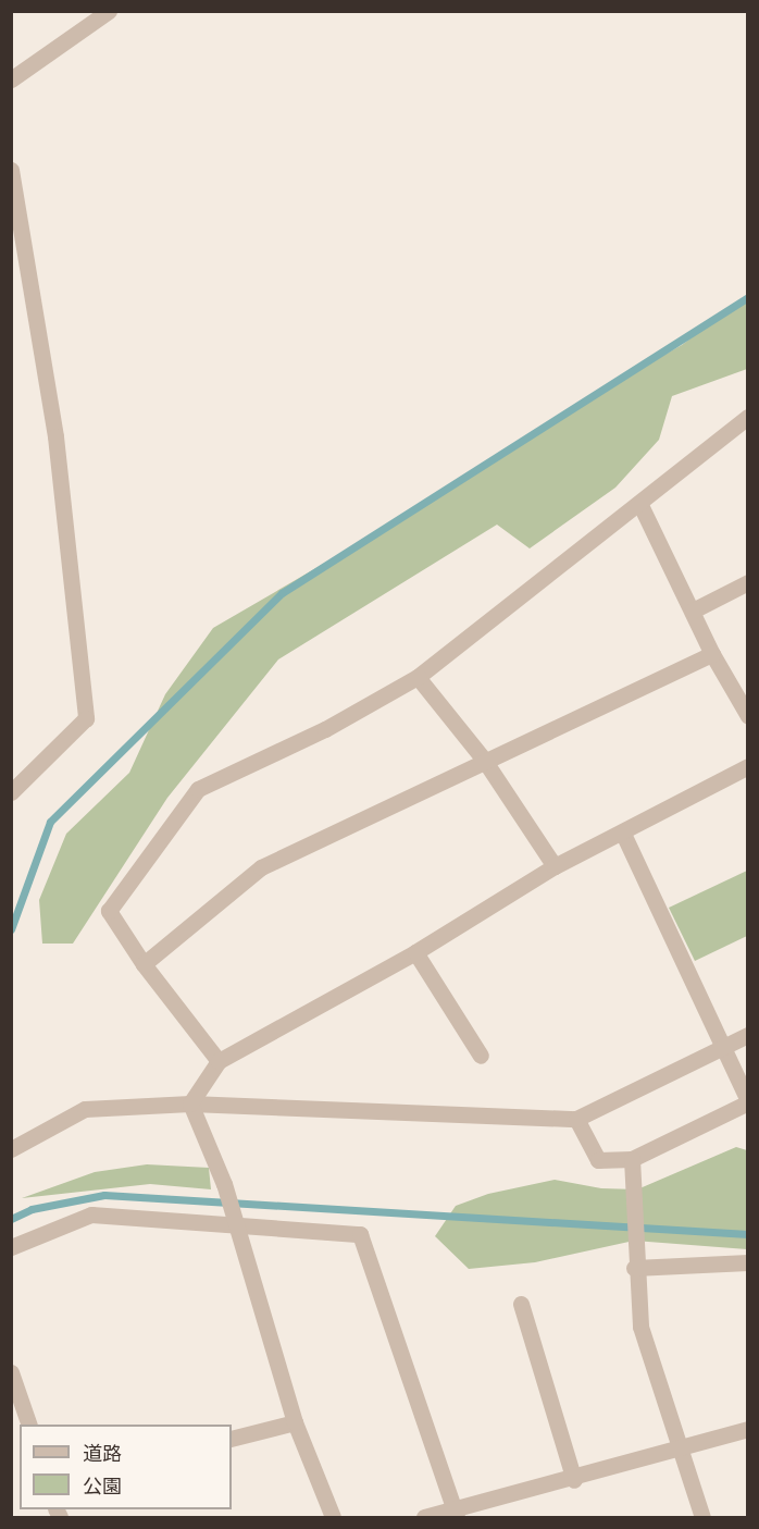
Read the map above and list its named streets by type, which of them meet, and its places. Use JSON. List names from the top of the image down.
{
  "legend": ["道路", "公園"]
}
